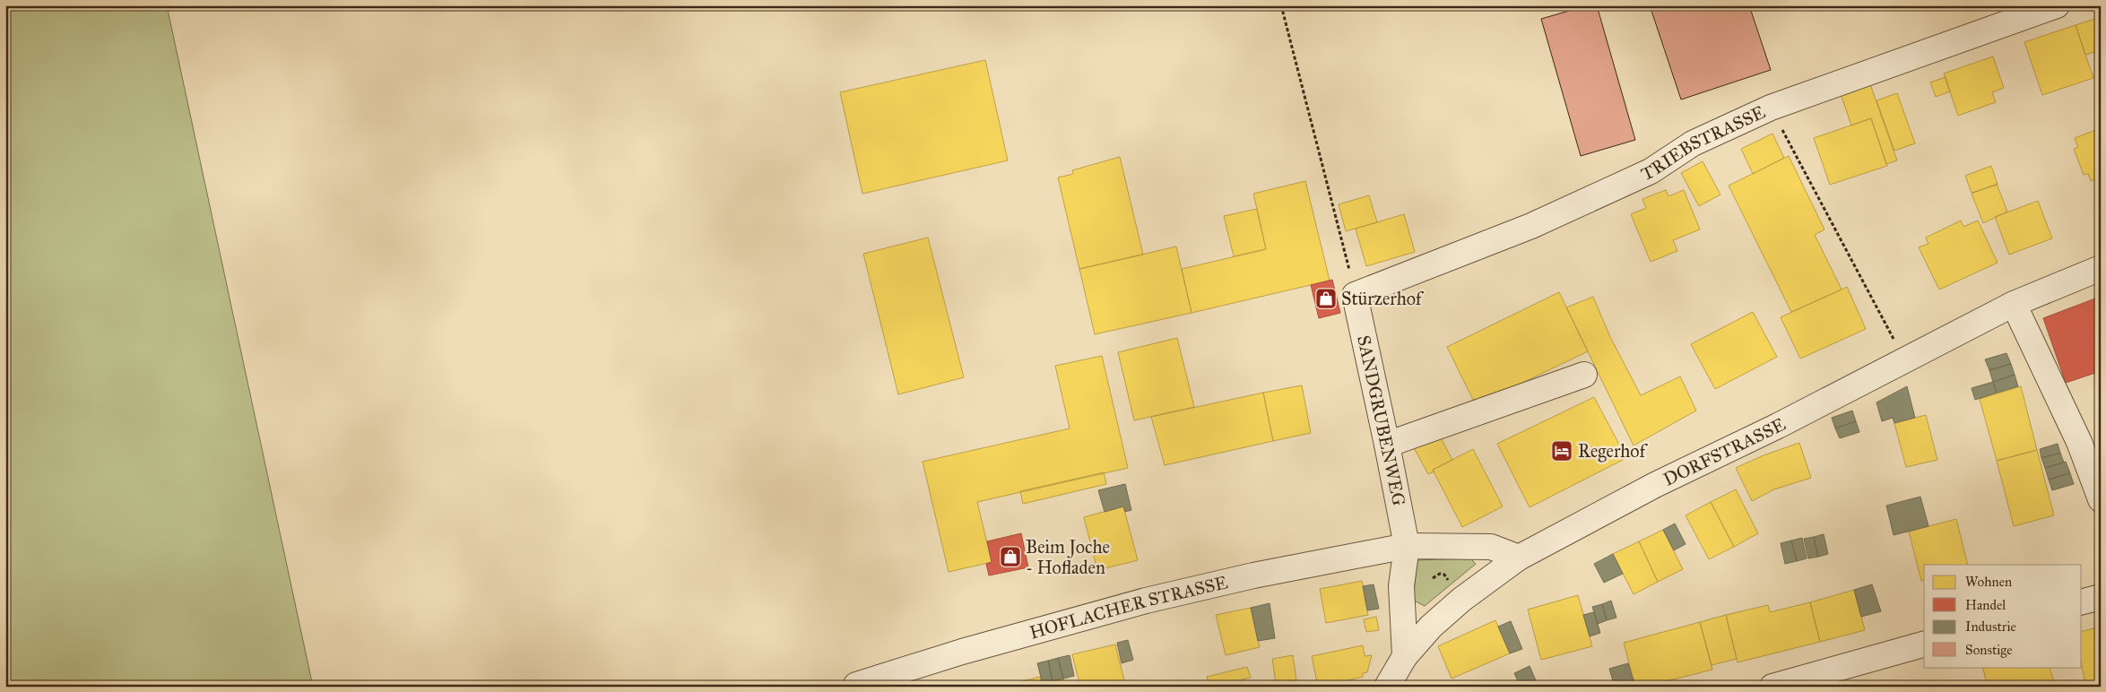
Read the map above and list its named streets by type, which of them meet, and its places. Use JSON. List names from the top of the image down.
{
  "streets": {
    "street": [
      "TRIEBSTRASSE",
      "SANDGRUBENWEG",
      "DORFSTRASSE",
      "HOFLACHER STRASSE"
    ]
  },
  "crossings": [
    ["TRIEBSTRASSE", "SANDGRUBENWEG"],
    ["SANDGRUBENWEG", "HOFLACHER STRASSE"],
    ["DORFSTRASSE", "HOFLACHER STRASSE"]
  ],
  "places": {
    "shop": ["Stürzerhof", "Beim Joche - Hofladen"],
    "hotel": ["Regerhof"]
  },
  "legend": [
    "Wohnen",
    "Handel",
    "Industrie",
    "Sonstige"
  ]
}
